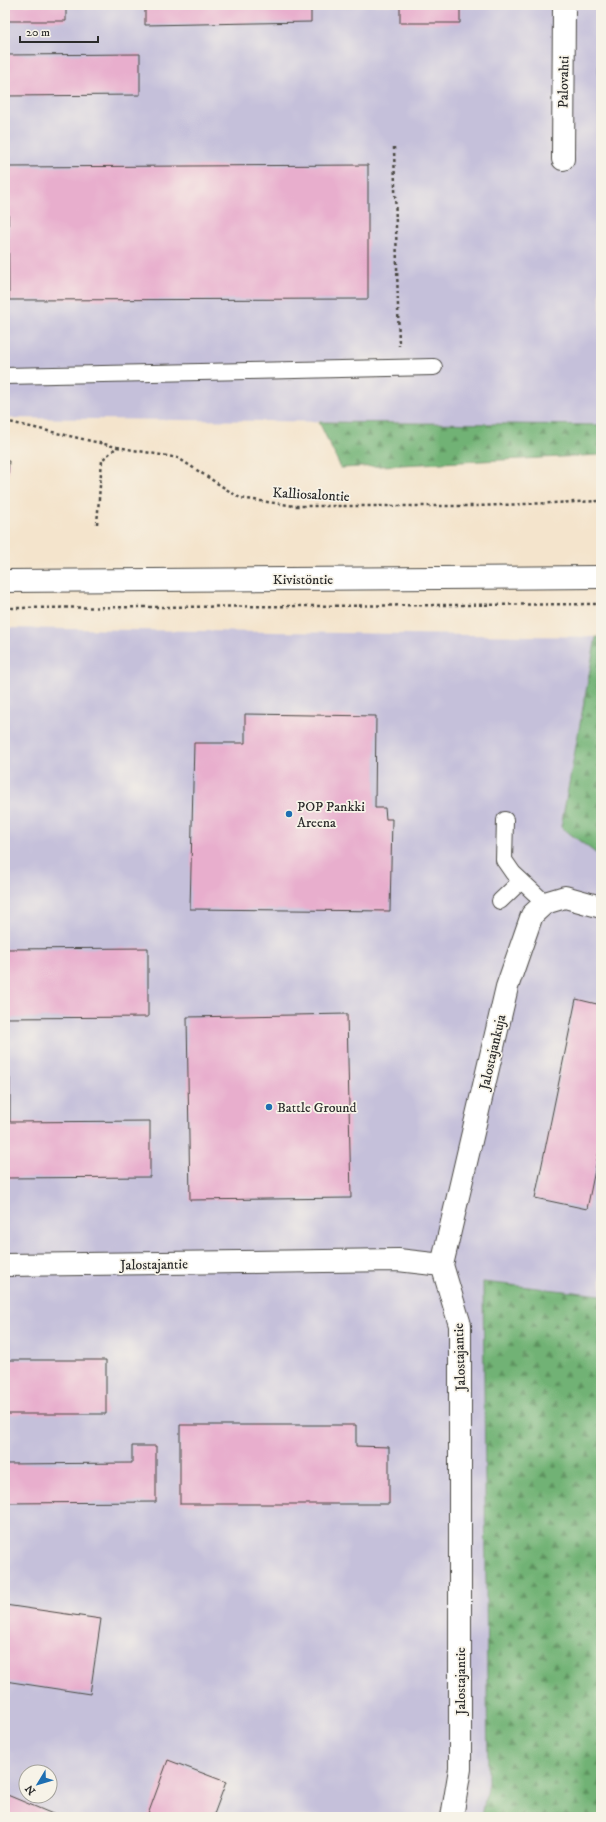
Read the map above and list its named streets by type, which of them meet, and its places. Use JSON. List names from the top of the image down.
{
  "streets": {
    "street": [
      "Palovahti",
      "Kivistöntie",
      "Jalostajankuja",
      "Jalostajantie"
    ],
    "path": ["Kalliosalontie"]
  },
  "crossings": [
    ["Jalostajankuja", "Jalostajantie"]
  ],
  "places": ["POP Pankki Areena", "Battle Ground"],
  "scale_bar": "20 m",
  "north": "bottom left"
}
